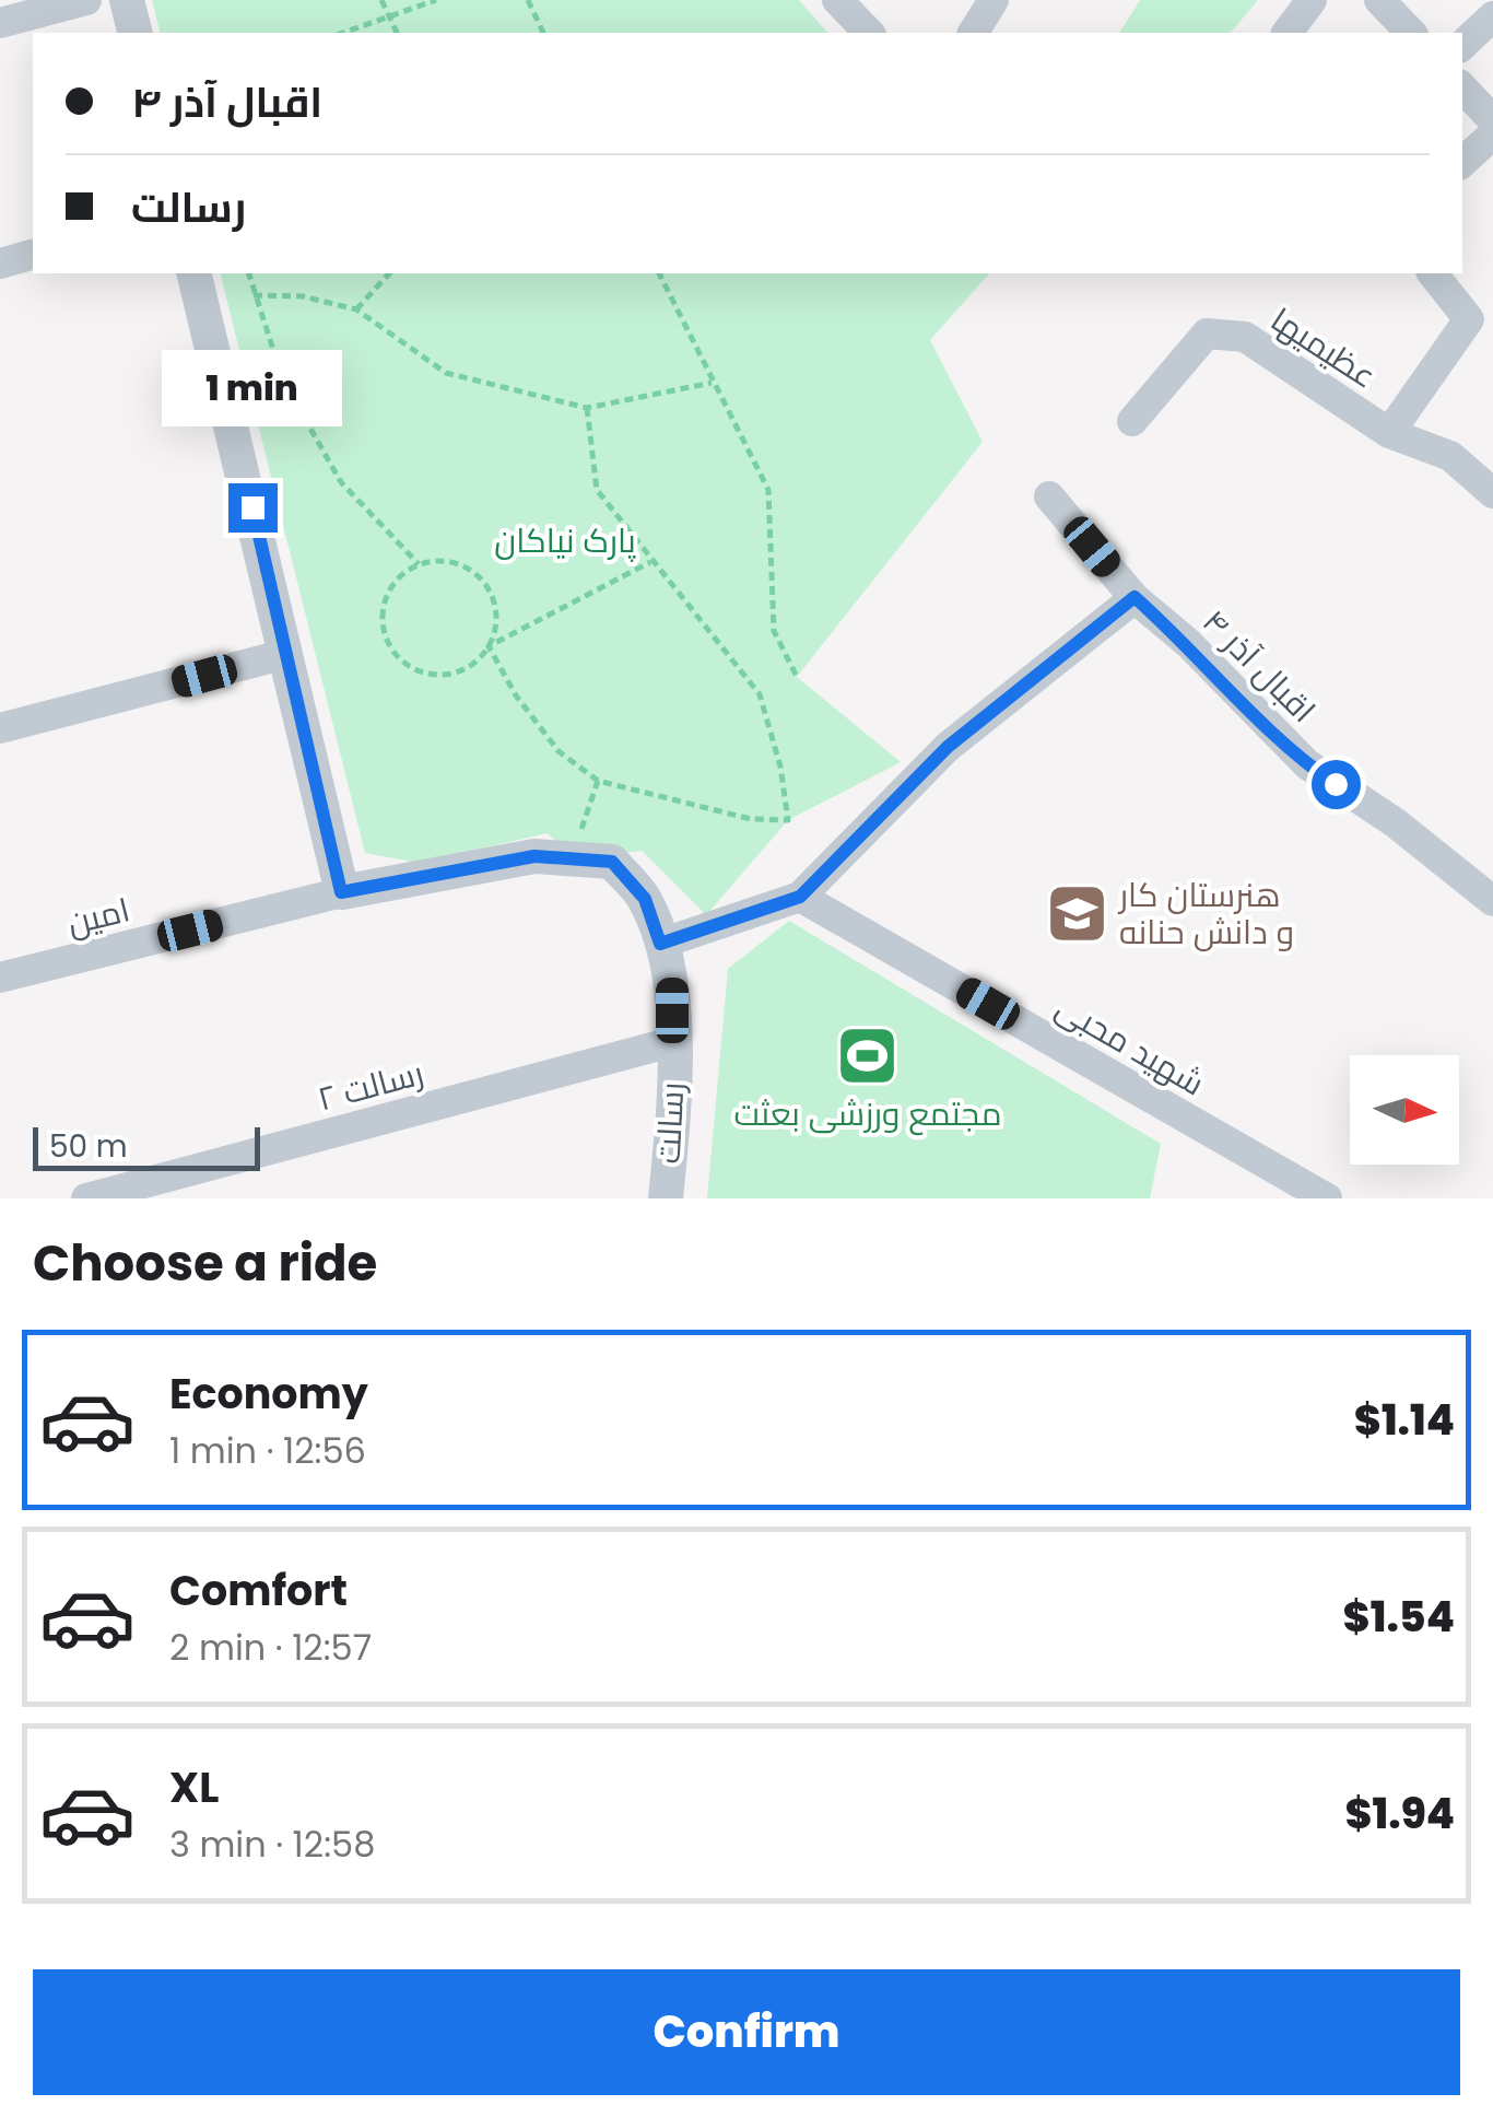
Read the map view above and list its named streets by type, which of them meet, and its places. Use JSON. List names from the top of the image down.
{
  "streets": {
    "street": [
      "عظیمیها",
      "اقبال آذر ۴",
      "امین",
      "شهید محبی",
      "رسالت ۲",
      "رسالت"
    ]
  },
  "crossings": [
    ["امین", "رسالت"],
    ["رسالت ۲", "رسالت"]
  ],
  "parks": ["پارک نیاکان"],
  "places": {
    "school or university": ["هنرستان کار و دانش حنانه"],
    "sports": ["مجتمع ورزشی بعثت"]
  },
  "scale_bar": "50 m",
  "north": "right",
  "page": {
    "banner": ["اقبال آذر ۴", "رسالت"],
    "bubble": "1 min",
    "scale": "50 m",
    "heading": "Choose a ride",
    "list": [
      {
        "name": "Economy",
        "note": "1 min · 12:56",
        "value": "$1.14"
      },
      {
        "name": "Comfort",
        "note": "2 min · 12:57",
        "value": "$1.54"
      },
      {
        "name": "XL",
        "note": "3 min · 12:58",
        "value": "$1.94"
      }
    ],
    "buttons": "Confirm"
  }
}
